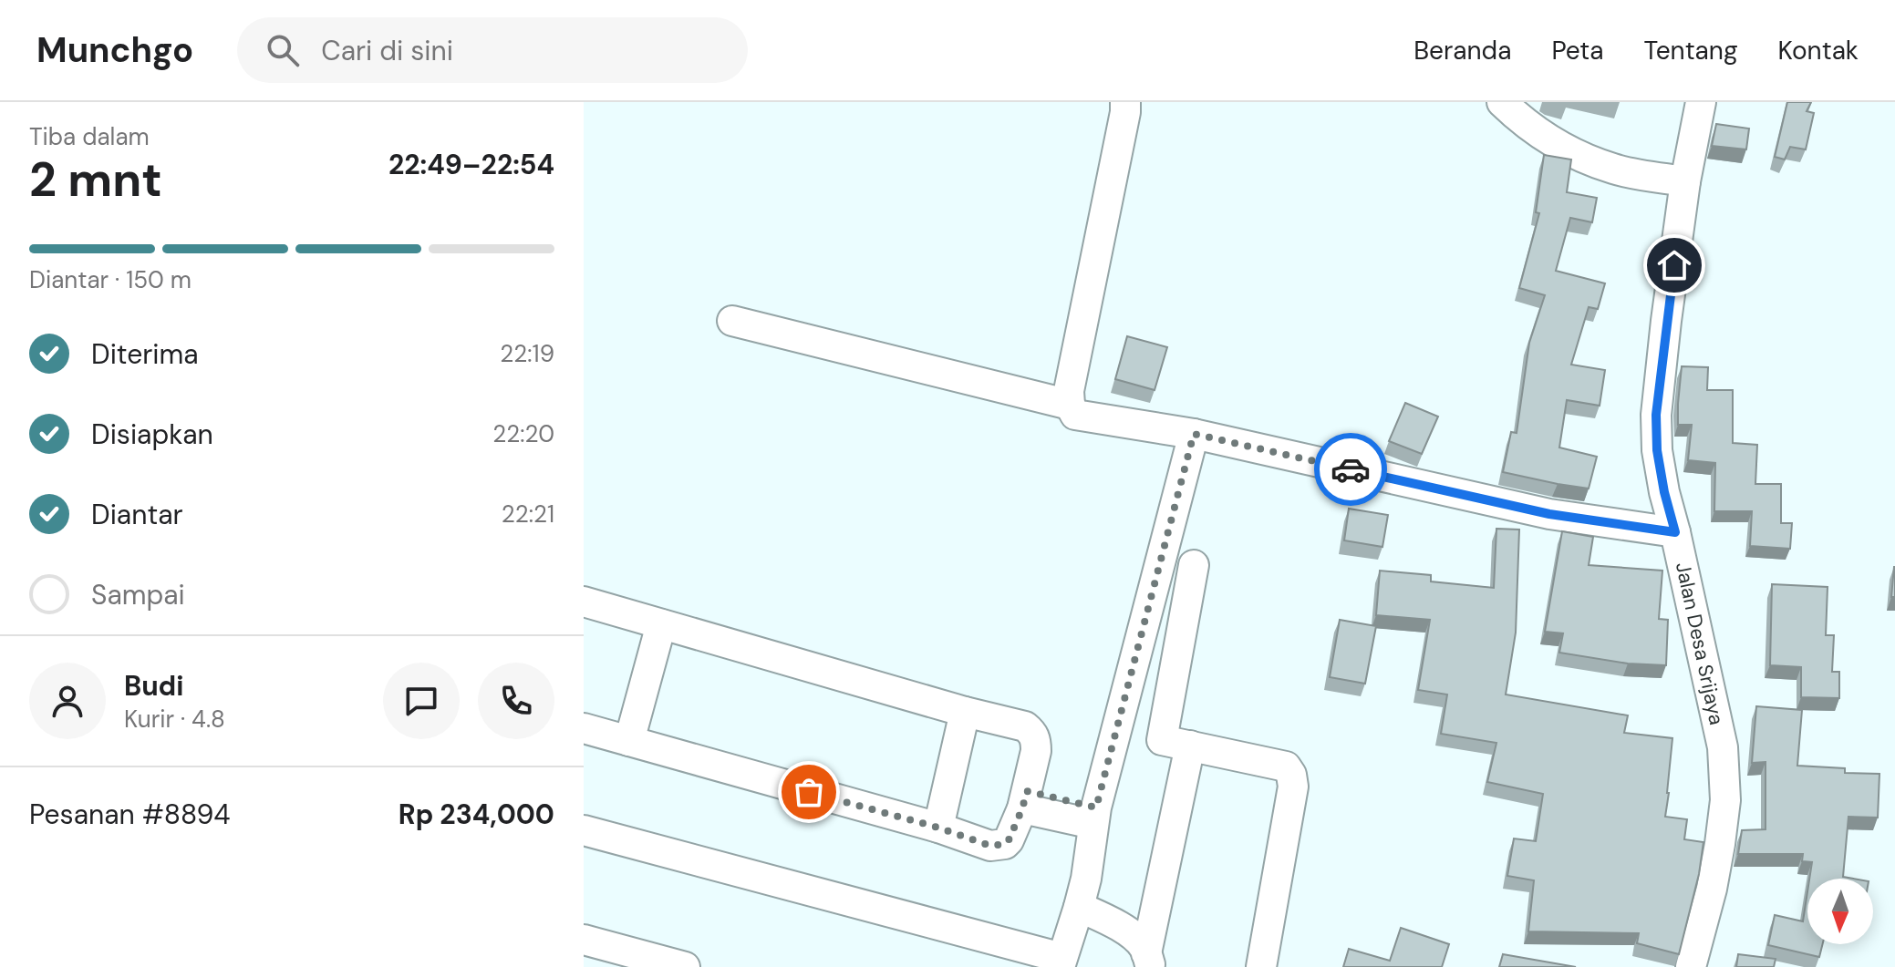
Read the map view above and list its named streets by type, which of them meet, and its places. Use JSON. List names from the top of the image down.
{
  "streets": {
    "street": ["Jalan Desa Srijaya"]
  },
  "north": "bottom",
  "page": {
    "header": "Munchgo",
    "search": "Cari di sini",
    "nav": [
      "Beranda",
      "Peta",
      "Tentang",
      "Kontak"
    ],
    "heading": ["2 mnt", "Tiba dalam", "22:49–22:54"],
    "panel": [
      "Budi",
      "Kurir · 4.8",
      "Pesanan #8894",
      "Rp 234,000"
    ],
    "bar": "Diantar · 150 m",
    "list": [
      ["Diterima", "22:19"],
      ["Disiapkan", "22:20"],
      ["Diantar", "22:21"],
      "Sampai"
    ]
  }
}
